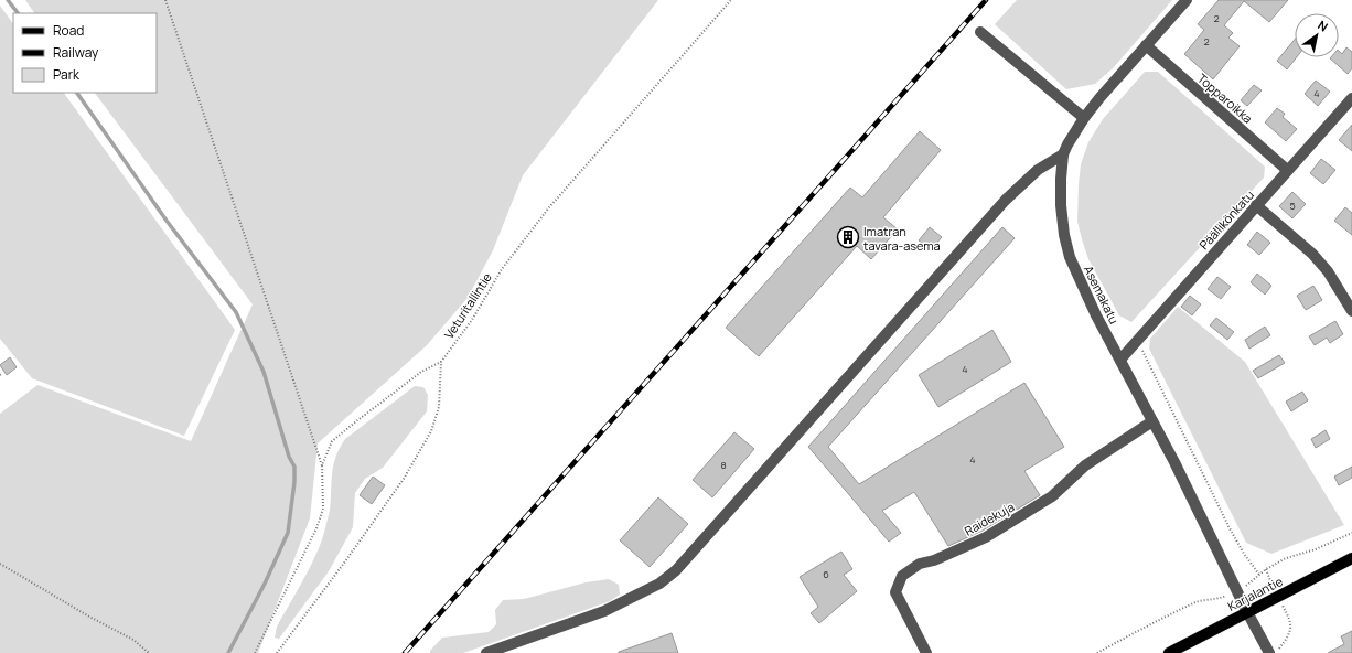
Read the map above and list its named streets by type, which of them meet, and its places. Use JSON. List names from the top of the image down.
{
  "streets": {
    "main road": ["Karjalantie"],
    "street": [
      "Topparoikka",
      "Päällikönkatu",
      "Asemakatu",
      "Raidekuja"
    ],
    "path": ["Veturitallintie"]
  },
  "crossings": [
    ["Topparoikka", "Päällikönkatu"],
    ["Topparoikka", "Asemakatu"],
    ["Päällikönkatu", "Asemakatu"],
    ["Asemakatu", "Raidekuja"],
    ["Asemakatu", "Karjalantie"]
  ],
  "places": {
    "building": ["Imatran tavara-asema"]
  },
  "house_numbers": [
    "2",
    "2",
    "4",
    "5",
    "4",
    "4",
    "8",
    "6"
  ],
  "legend": ["Road", "Railway", "Park"],
  "north": "top right"
}
